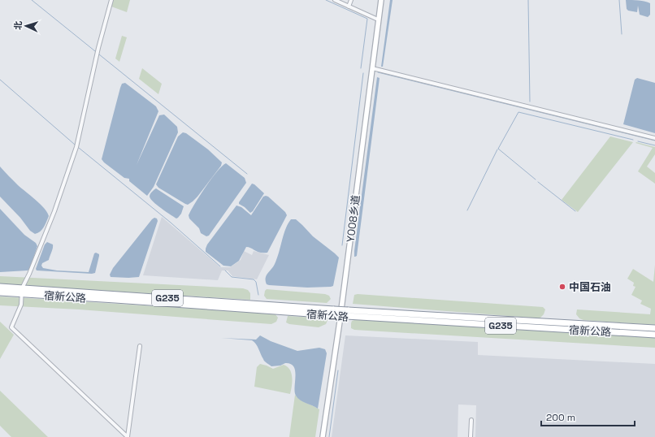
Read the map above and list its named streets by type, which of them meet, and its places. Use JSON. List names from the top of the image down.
{
  "streets": {
    "highway": ["宿新公路", "G235"],
    "street": ["Y008乡道"]
  },
  "places": ["中国石油"],
  "scale_bar": "200 m",
  "north": "left"
}
